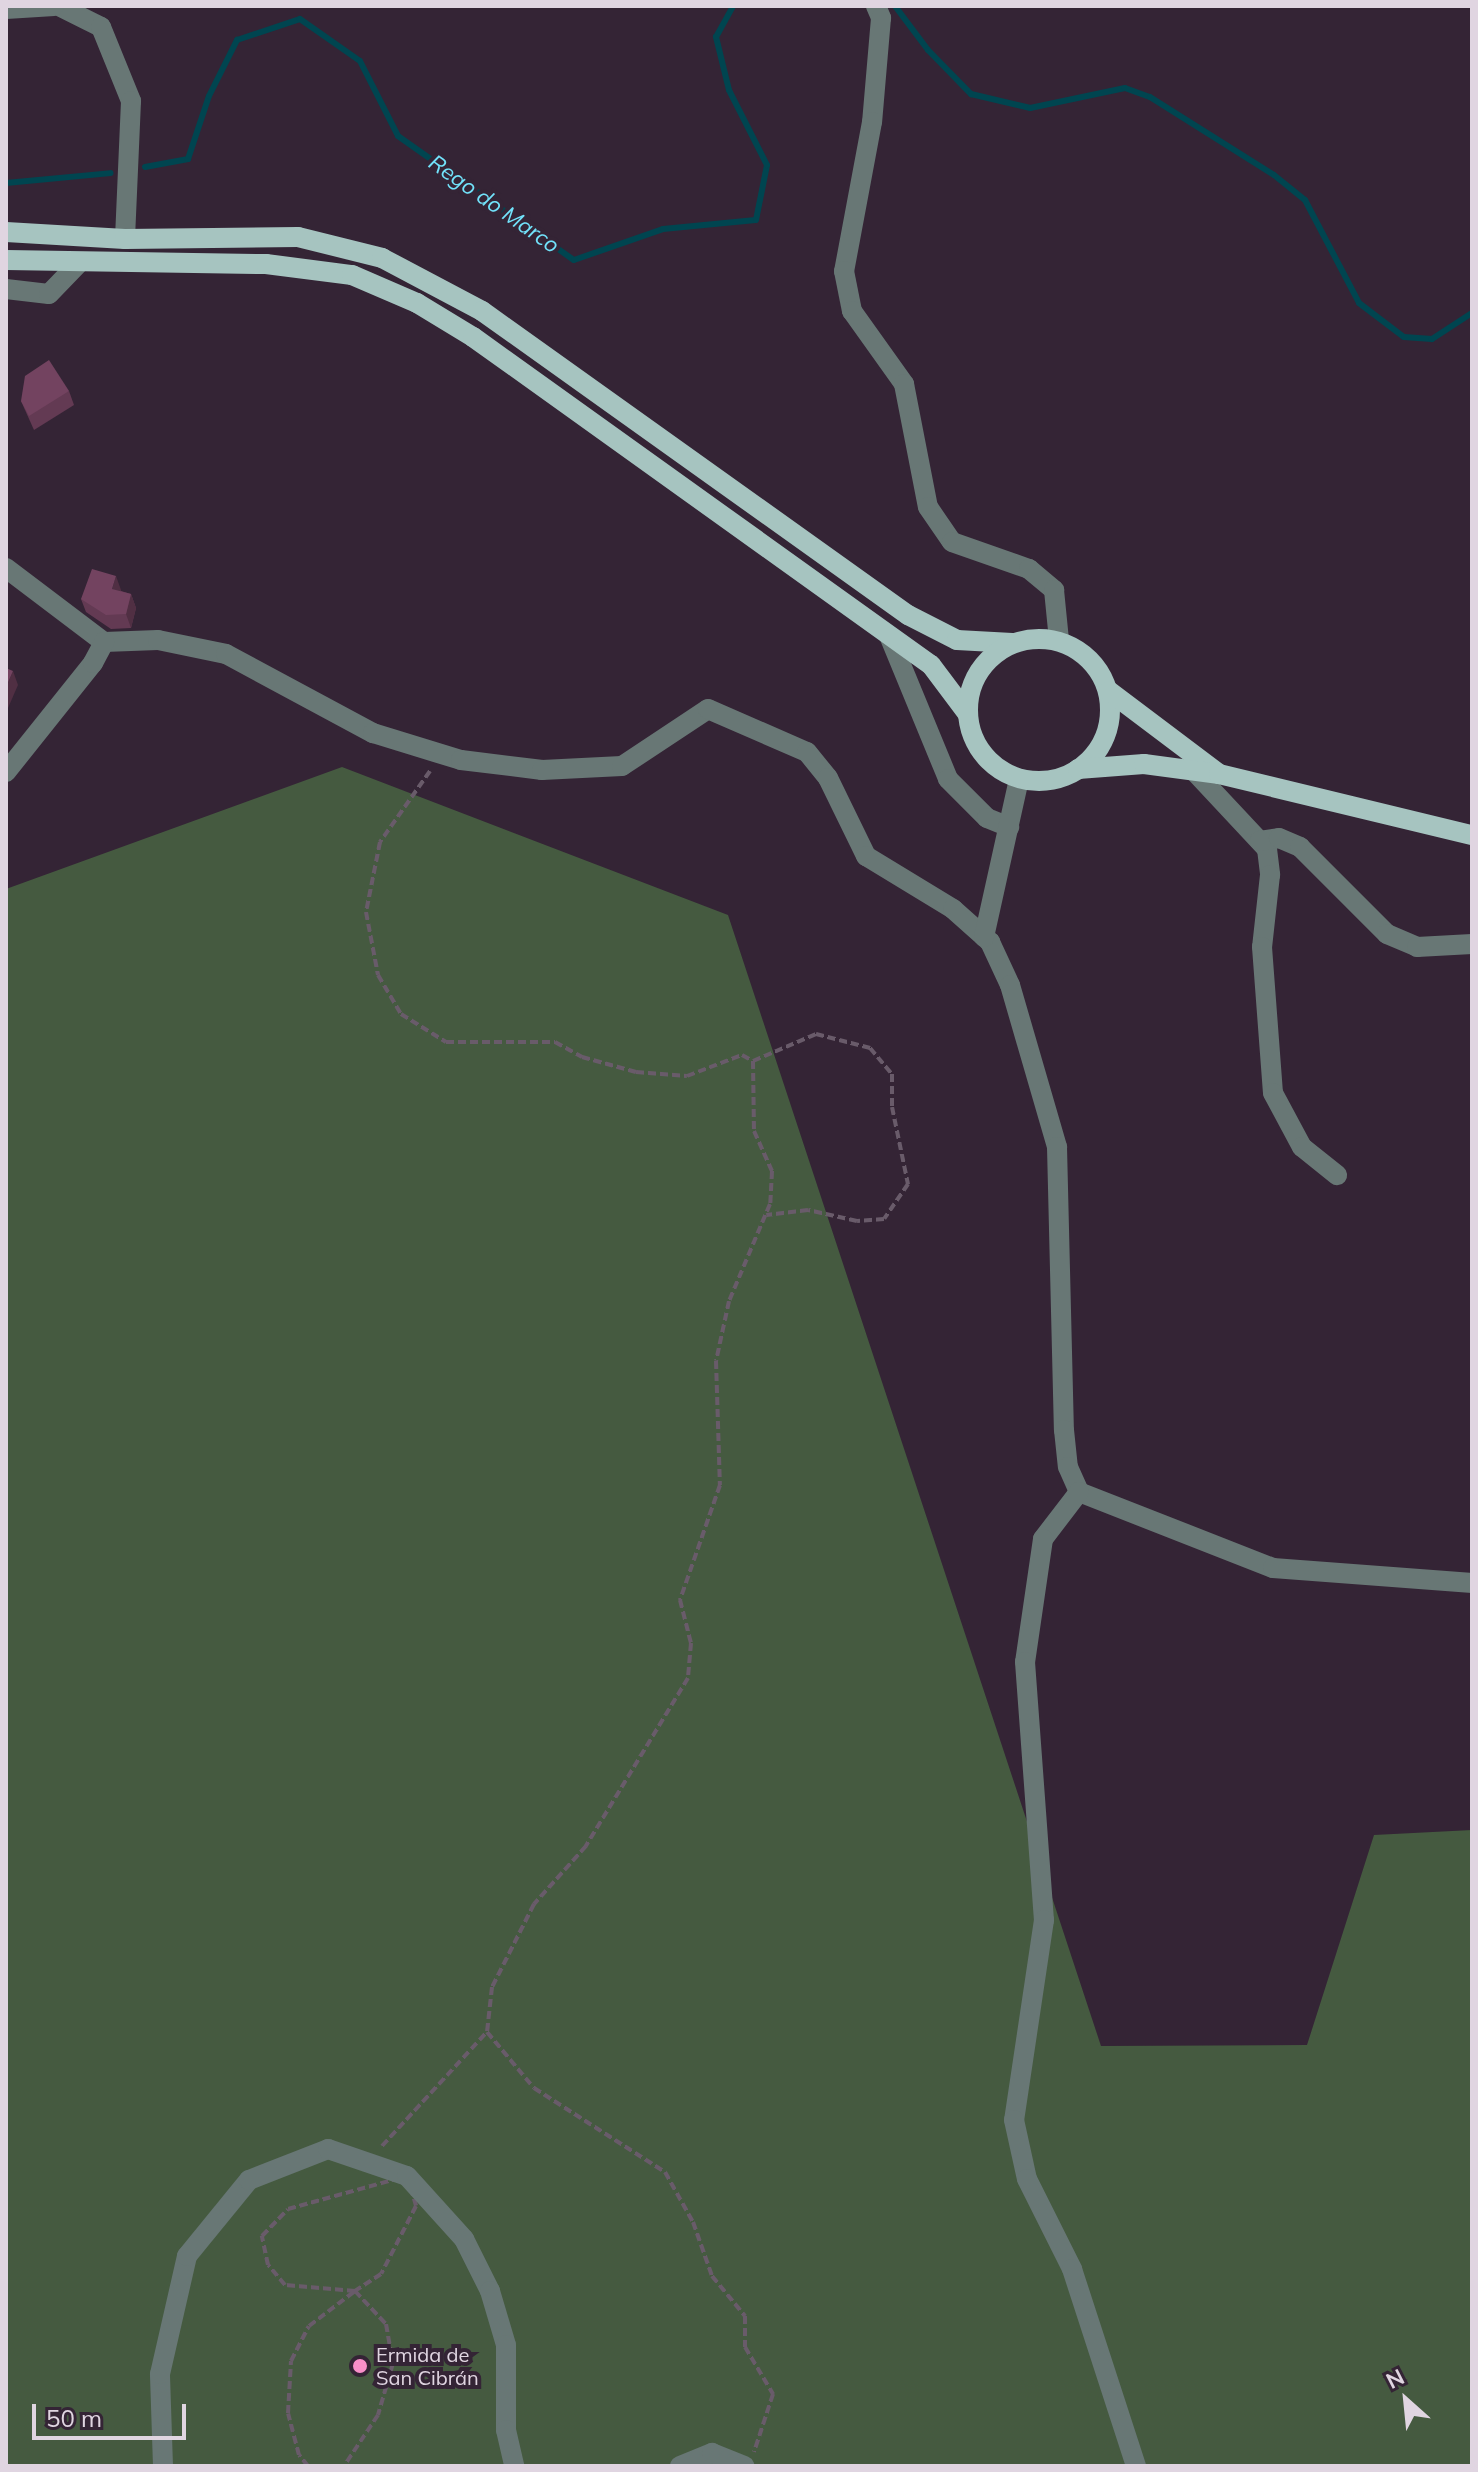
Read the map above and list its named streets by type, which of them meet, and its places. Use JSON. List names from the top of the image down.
{
  "water": ["Rego do Marco"],
  "places": ["Ermida de San Cibrán"],
  "scale_bar": "50 m",
  "north": "top left"
}
